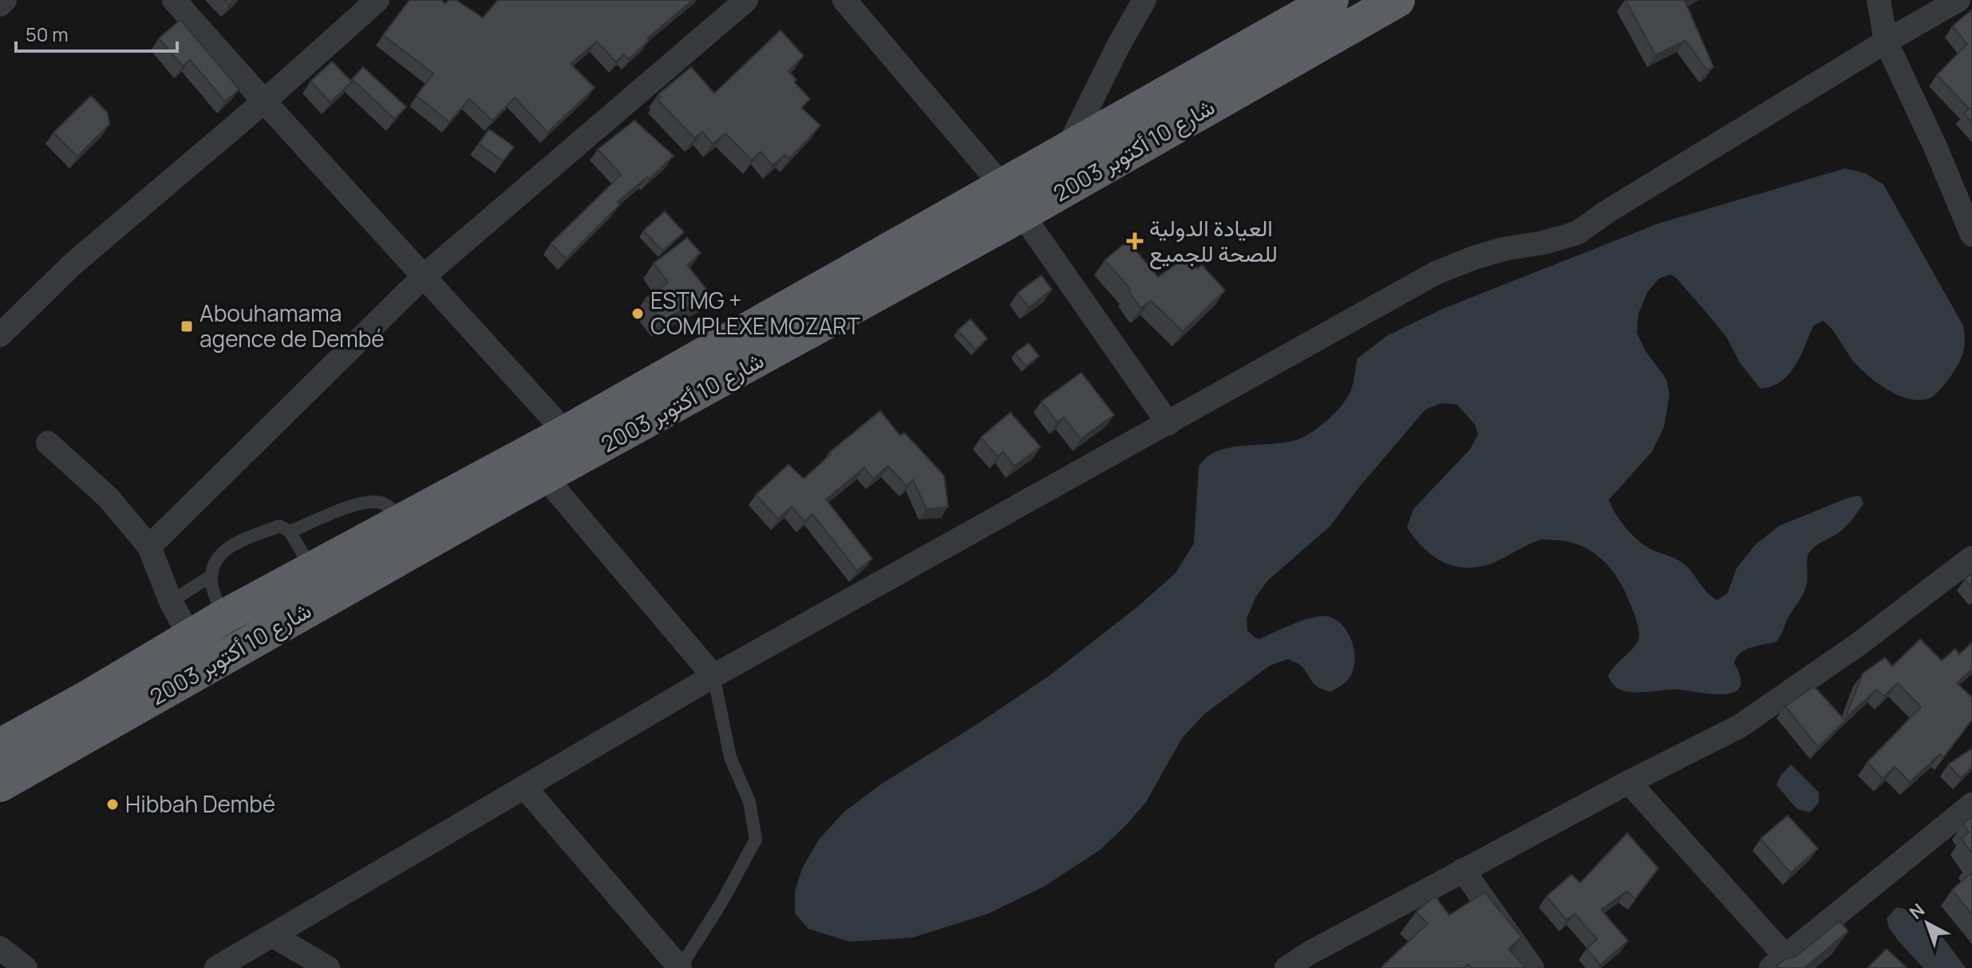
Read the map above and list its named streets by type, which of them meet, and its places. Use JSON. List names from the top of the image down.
{
  "streets": {
    "highway": ["شارع 10 أكتوبر 2003"]
  },
  "places": {
    "health": ["العيادة الدولية للصحة للجميع"],
    "other": ["ESTMG + COMPLEXE MOZART", "Hibbah Dembé"],
    "transit": ["Abouhamama agence de Dembé"]
  },
  "scale_bar": "50 m",
  "north": "top left"
}
